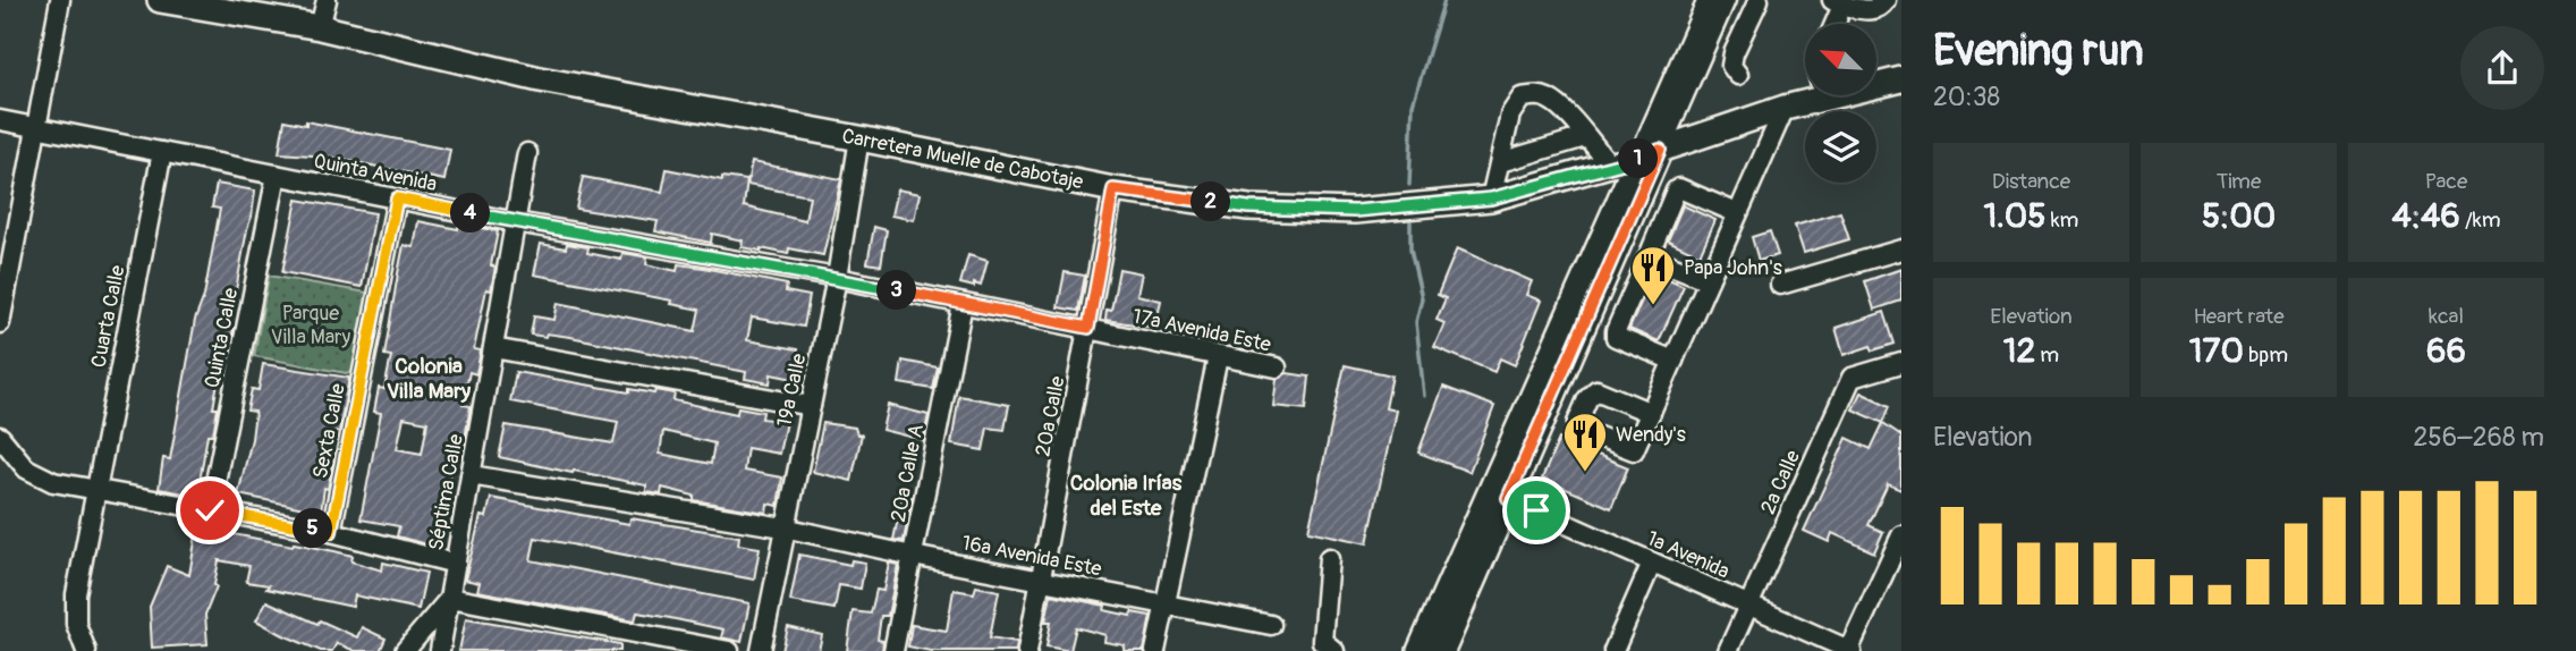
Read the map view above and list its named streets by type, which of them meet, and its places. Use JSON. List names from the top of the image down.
{
  "streets": {
    "main road": ["Carretera Muelle de Cabotaje"],
    "street": [
      "Quinta Avenida",
      "Cuarta Calle",
      "17a Avenida Este",
      "Quinta Calle",
      "19a Calle",
      "20a Calle",
      "Sexta Calle",
      "20a Calle A",
      "2a Calle",
      "Séptima Calle",
      "1a Avenida",
      "16a Avenida Este"
    ]
  },
  "crossings": [
    ["Carretera Muelle de Cabotaje", "19a Calle"],
    ["Carretera Muelle de Cabotaje", "20a Calle"],
    ["Quinta Avenida", "Cuarta Calle"],
    ["Quinta Avenida", "17a Avenida Este"],
    ["Quinta Avenida", "Quinta Calle"],
    ["Quinta Avenida", "19a Calle"],
    ["Quinta Avenida", "Sexta Calle"],
    ["Quinta Avenida", "Séptima Calle"],
    ["17a Avenida Este", "19a Calle"],
    ["17a Avenida Este", "20a Calle"],
    ["17a Avenida Este", "20a Calle A"],
    ["19a Calle", "16a Avenida Este"],
    ["20a Calle", "16a Avenida Este"],
    ["20a Calle A", "16a Avenida Este"],
    ["2a Calle", "1a Avenida"],
    ["Séptima Calle", "16a Avenida Este"]
  ],
  "districts": ["Colonia Villa Mary", "Colonia Irías del Este"],
  "parks": ["Parque Villa Mary"],
  "places": {
    "restaurant": ["Papa John's", "Wendy's"]
  },
  "north": "top left",
  "page": {
    "heading": ["Evening run", "20:38"],
    "stats": [
      ["Distance", "1.05 km"],
      ["Time", "5:00"],
      ["Pace", "4:46 /km"],
      ["Elevation", "12 m"],
      ["Heart rate", "170 bpm"],
      ["kcal", "66"]
    ],
    "pins": [
      "1",
      "2",
      "4",
      "3",
      "5"
    ],
    "chart": ["Elevation", "256–268 m"]
  }
}
